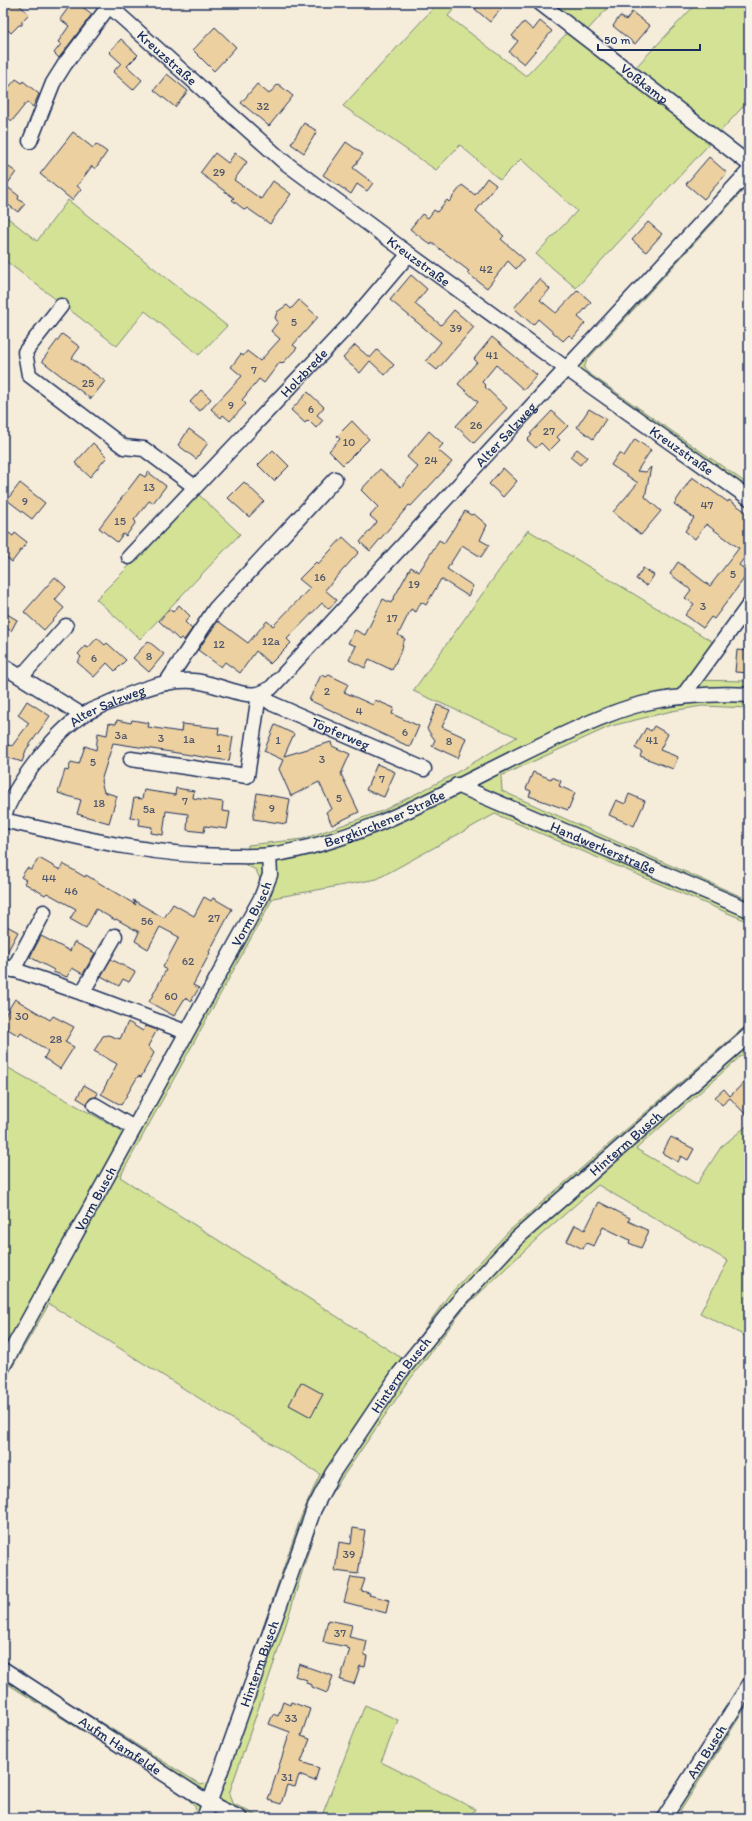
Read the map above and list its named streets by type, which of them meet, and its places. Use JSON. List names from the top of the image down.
{
  "streets": {
    "street": [
      "Kreuzstraße",
      "Voßkamp",
      "Holzbrede",
      "Alter Salzweg",
      "Töpferweg",
      "Bergkirchener Straße",
      "Handwerkerstraße",
      "Vorm Busch",
      "Hinterm Busch",
      "Aufm Hamfelde",
      "Am Busch"
    ]
  },
  "crossings": [
    ["Kreuzstraße", "Holzbrede"],
    ["Kreuzstraße", "Alter Salzweg"],
    ["Alter Salzweg", "Töpferweg"],
    ["Alter Salzweg", "Bergkirchener Straße"],
    ["Bergkirchener Straße", "Handwerkerstraße"],
    ["Bergkirchener Straße", "Vorm Busch"],
    ["Hinterm Busch", "Aufm Hamfelde"]
  ],
  "house_numbers": [
    "32",
    "29",
    "42",
    "5",
    "39",
    "41",
    "7",
    "25",
    "9",
    "6",
    "26",
    "27",
    "10",
    "24",
    "13",
    "9",
    "47",
    "15",
    "5",
    "16",
    "19",
    "3",
    "17",
    "12a",
    "12",
    "8",
    "6",
    "2",
    "4",
    "6",
    "3a",
    "3",
    "1a",
    "1",
    "41",
    "8",
    "1",
    "3",
    "5",
    "7",
    "5",
    "7",
    "18",
    "9",
    "5a",
    "44",
    "46",
    "27",
    "56",
    "62",
    "60",
    "30",
    "28",
    "39",
    "37",
    "33",
    "31"
  ],
  "scale_bar": "50 m"
}
